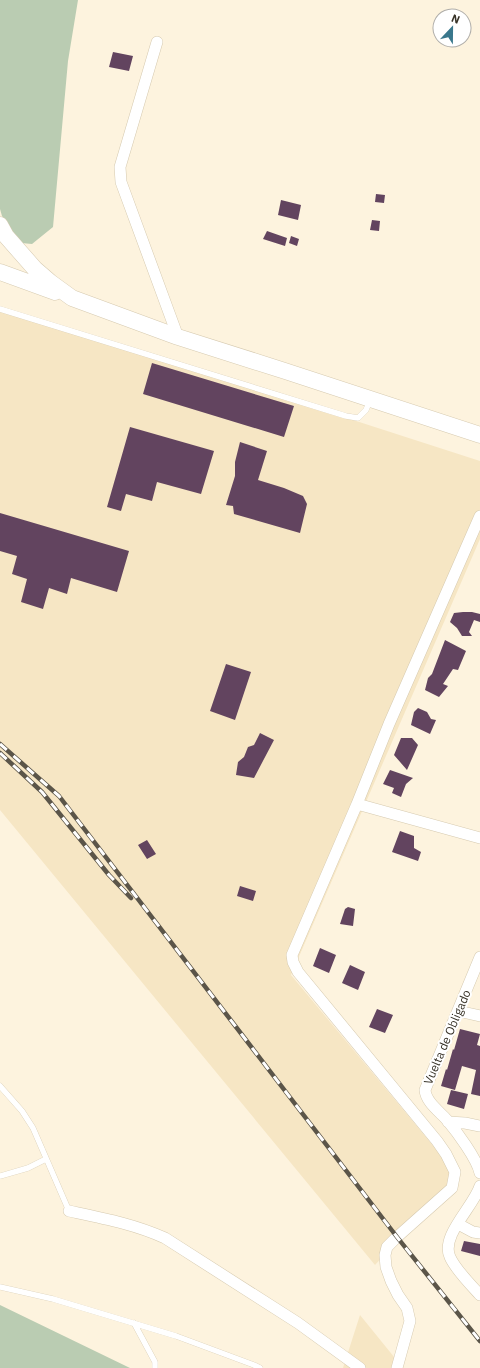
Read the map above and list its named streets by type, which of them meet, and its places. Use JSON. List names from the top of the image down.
{
  "streets": {
    "street": ["Vuelta de Obligado"]
  },
  "north": "top"
}
